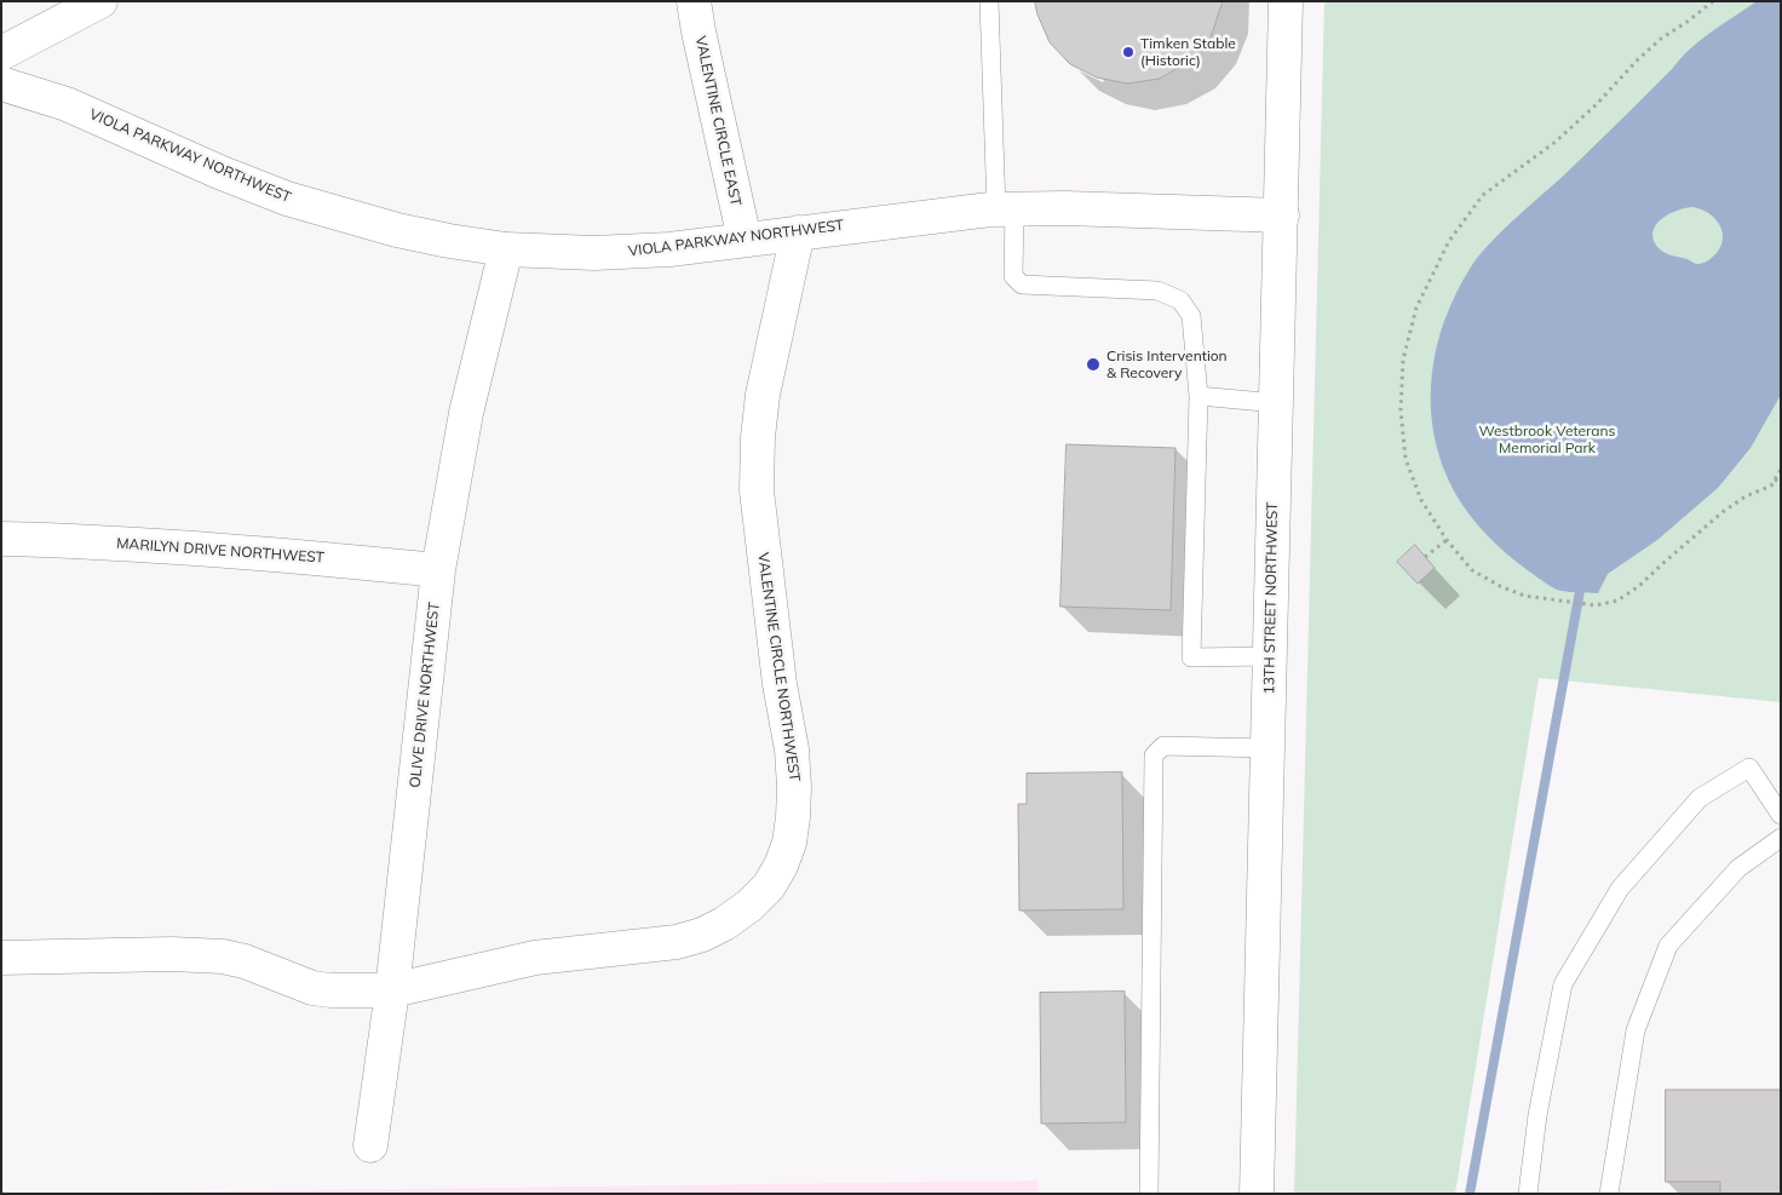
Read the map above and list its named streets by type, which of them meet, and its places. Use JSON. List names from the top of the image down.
{
  "streets": {
    "street": [
      "VALENTINE CIRCLE EAST",
      "VIOLA PARKWAY NORTHWEST",
      "MARILYN DRIVE NORTHWEST",
      "13TH STREET NORTHWEST",
      "VALENTINE CIRCLE NORTHWEST",
      "OLIVE DRIVE NORTHWEST"
    ]
  },
  "crossings": [
    ["VALENTINE CIRCLE EAST", "VIOLA PARKWAY NORTHWEST"],
    ["VIOLA PARKWAY NORTHWEST", "13TH STREET NORTHWEST"],
    ["VIOLA PARKWAY NORTHWEST", "VALENTINE CIRCLE NORTHWEST"],
    ["VIOLA PARKWAY NORTHWEST", "OLIVE DRIVE NORTHWEST"],
    ["MARILYN DRIVE NORTHWEST", "OLIVE DRIVE NORTHWEST"],
    ["VALENTINE CIRCLE NORTHWEST", "OLIVE DRIVE NORTHWEST"]
  ],
  "parks": ["Westbrook Veterans Memorial Park"],
  "places": ["Timken Stable (Historic)", "Crisis Intervention & Recovery"]
}
